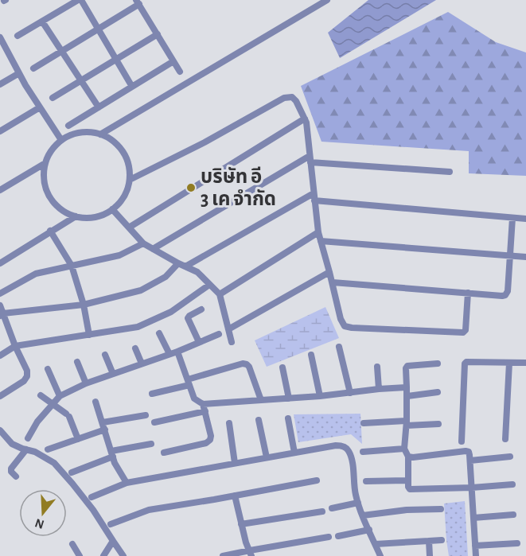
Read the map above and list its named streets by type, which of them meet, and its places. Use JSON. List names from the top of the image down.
{
  "places": ["บริษัท อี 3 เค จำกัด"],
  "north": "bottom"
}
